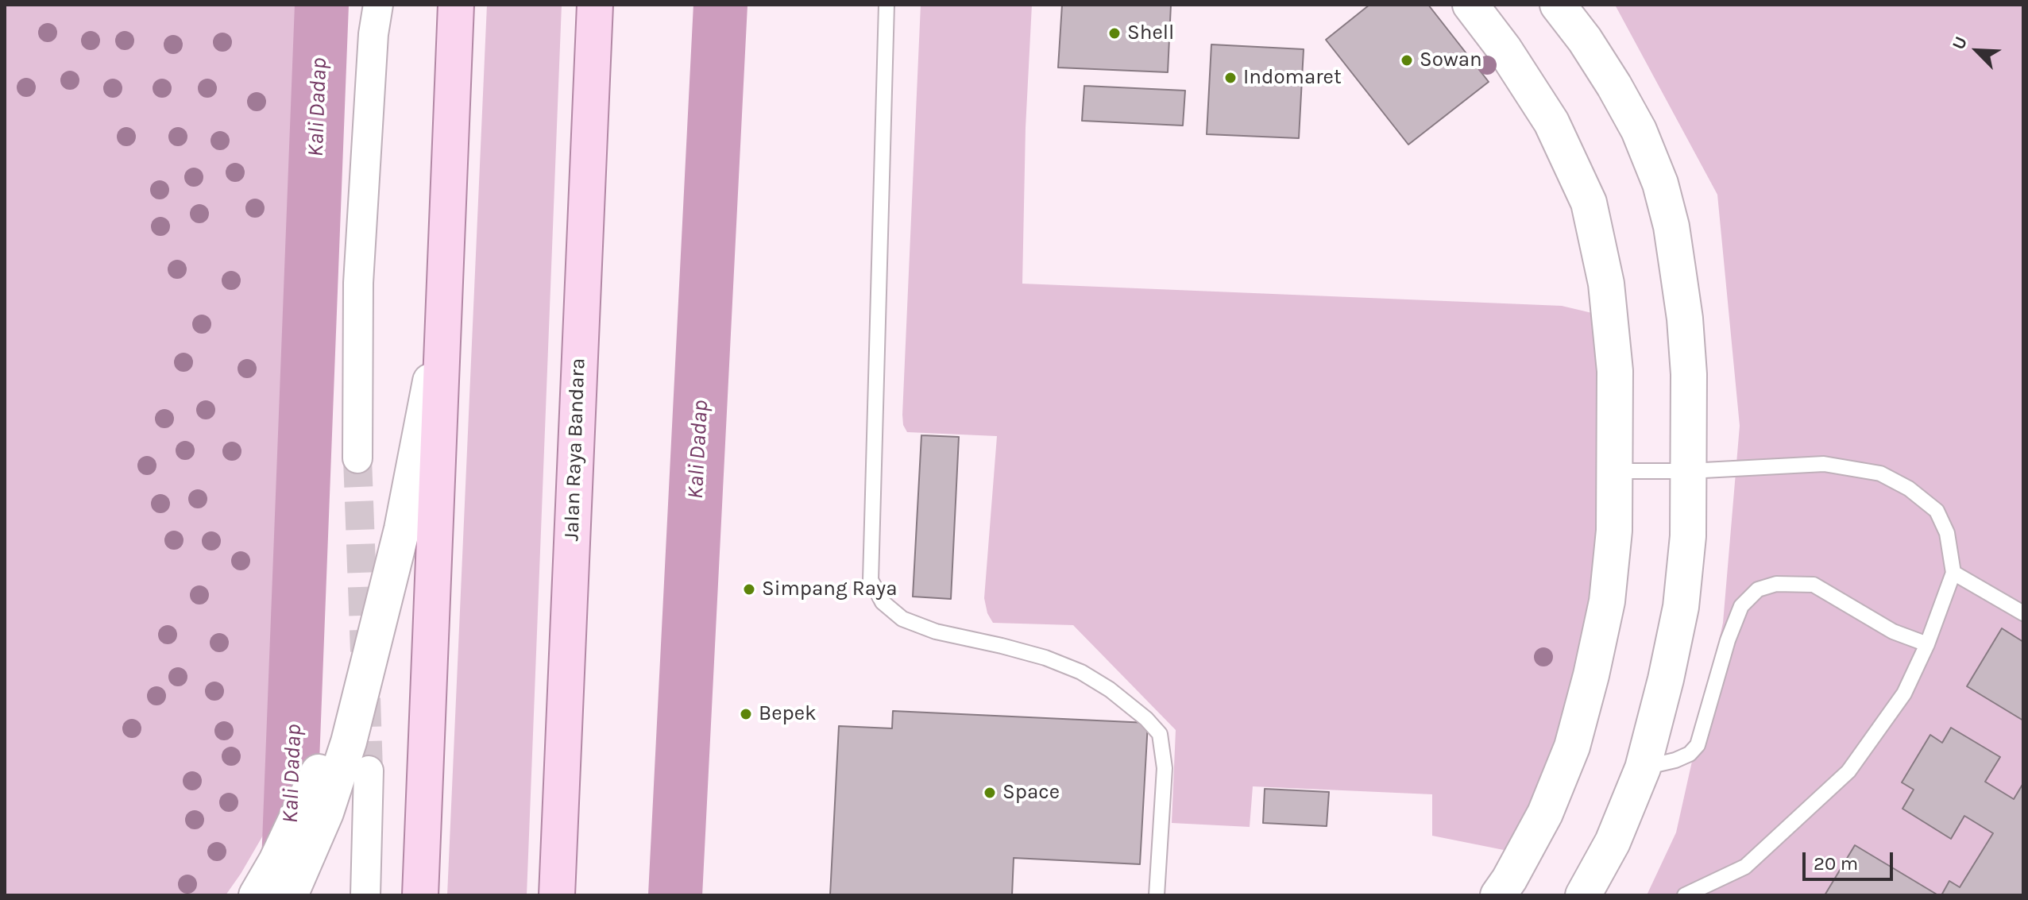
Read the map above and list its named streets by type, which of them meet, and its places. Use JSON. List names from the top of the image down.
{
  "streets": {
    "main road": ["Jalan Raya Bandara"]
  },
  "water": ["Kali Dadap"],
  "places": [
    "Shell",
    "Sowan",
    "Indomaret",
    "Simpang Raya",
    "Bepek",
    "Space"
  ],
  "scale_bar": "20 m",
  "north": "top left"
}
